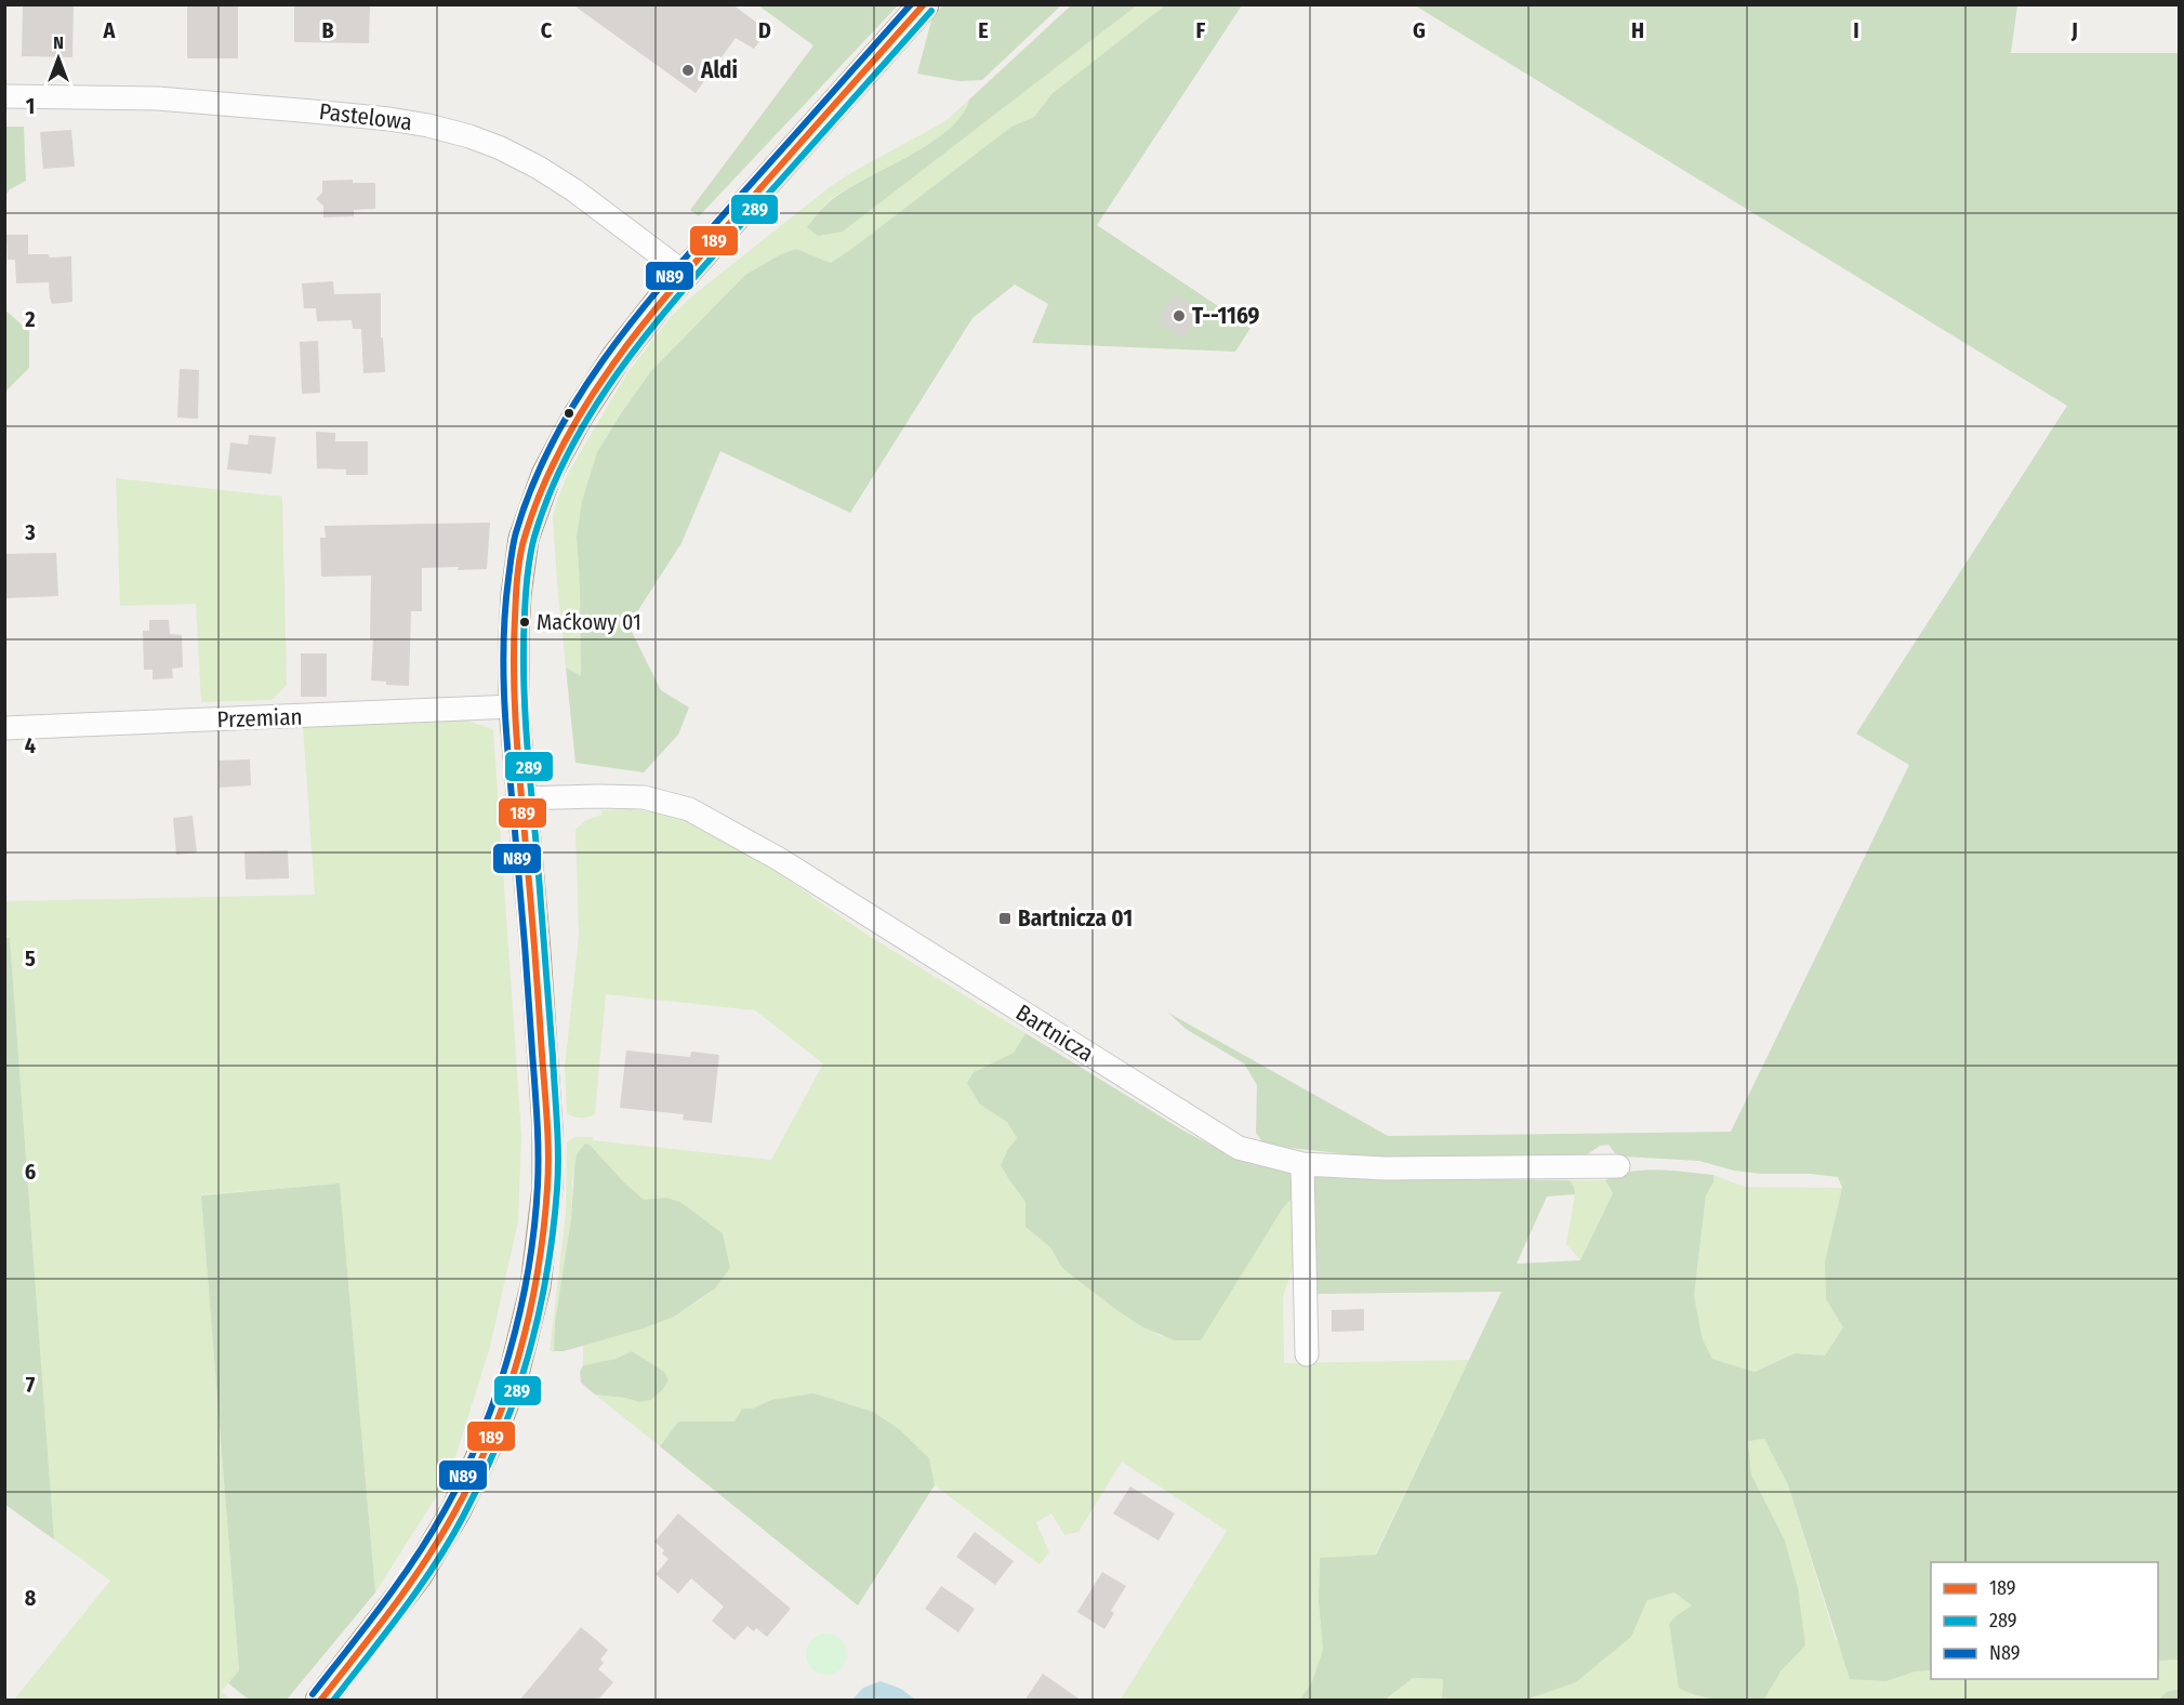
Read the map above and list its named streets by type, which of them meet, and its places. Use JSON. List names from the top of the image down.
{
  "streets": {
    "street": ["Pastelowa", "Przemian", "Bartnicza"]
  },
  "places": {
    "other": ["Aldi", "T--1169", "Maćkowy 01"],
    "transit": ["Bartnicza 01"]
  },
  "lines": ["transit line 189", "transit line N89", "transit line 289"],
  "legend": ["189", "289", "N89"],
  "north": "top",
  "grid": {
    "columns": [
      "A",
      "B",
      "C",
      "D",
      "E",
      "F",
      "G",
      "H",
      "I",
      "J"
    ],
    "rows": [
      "1",
      "2",
      "3",
      "4",
      "5",
      "6",
      "7",
      "8"
    ]
  }
}
